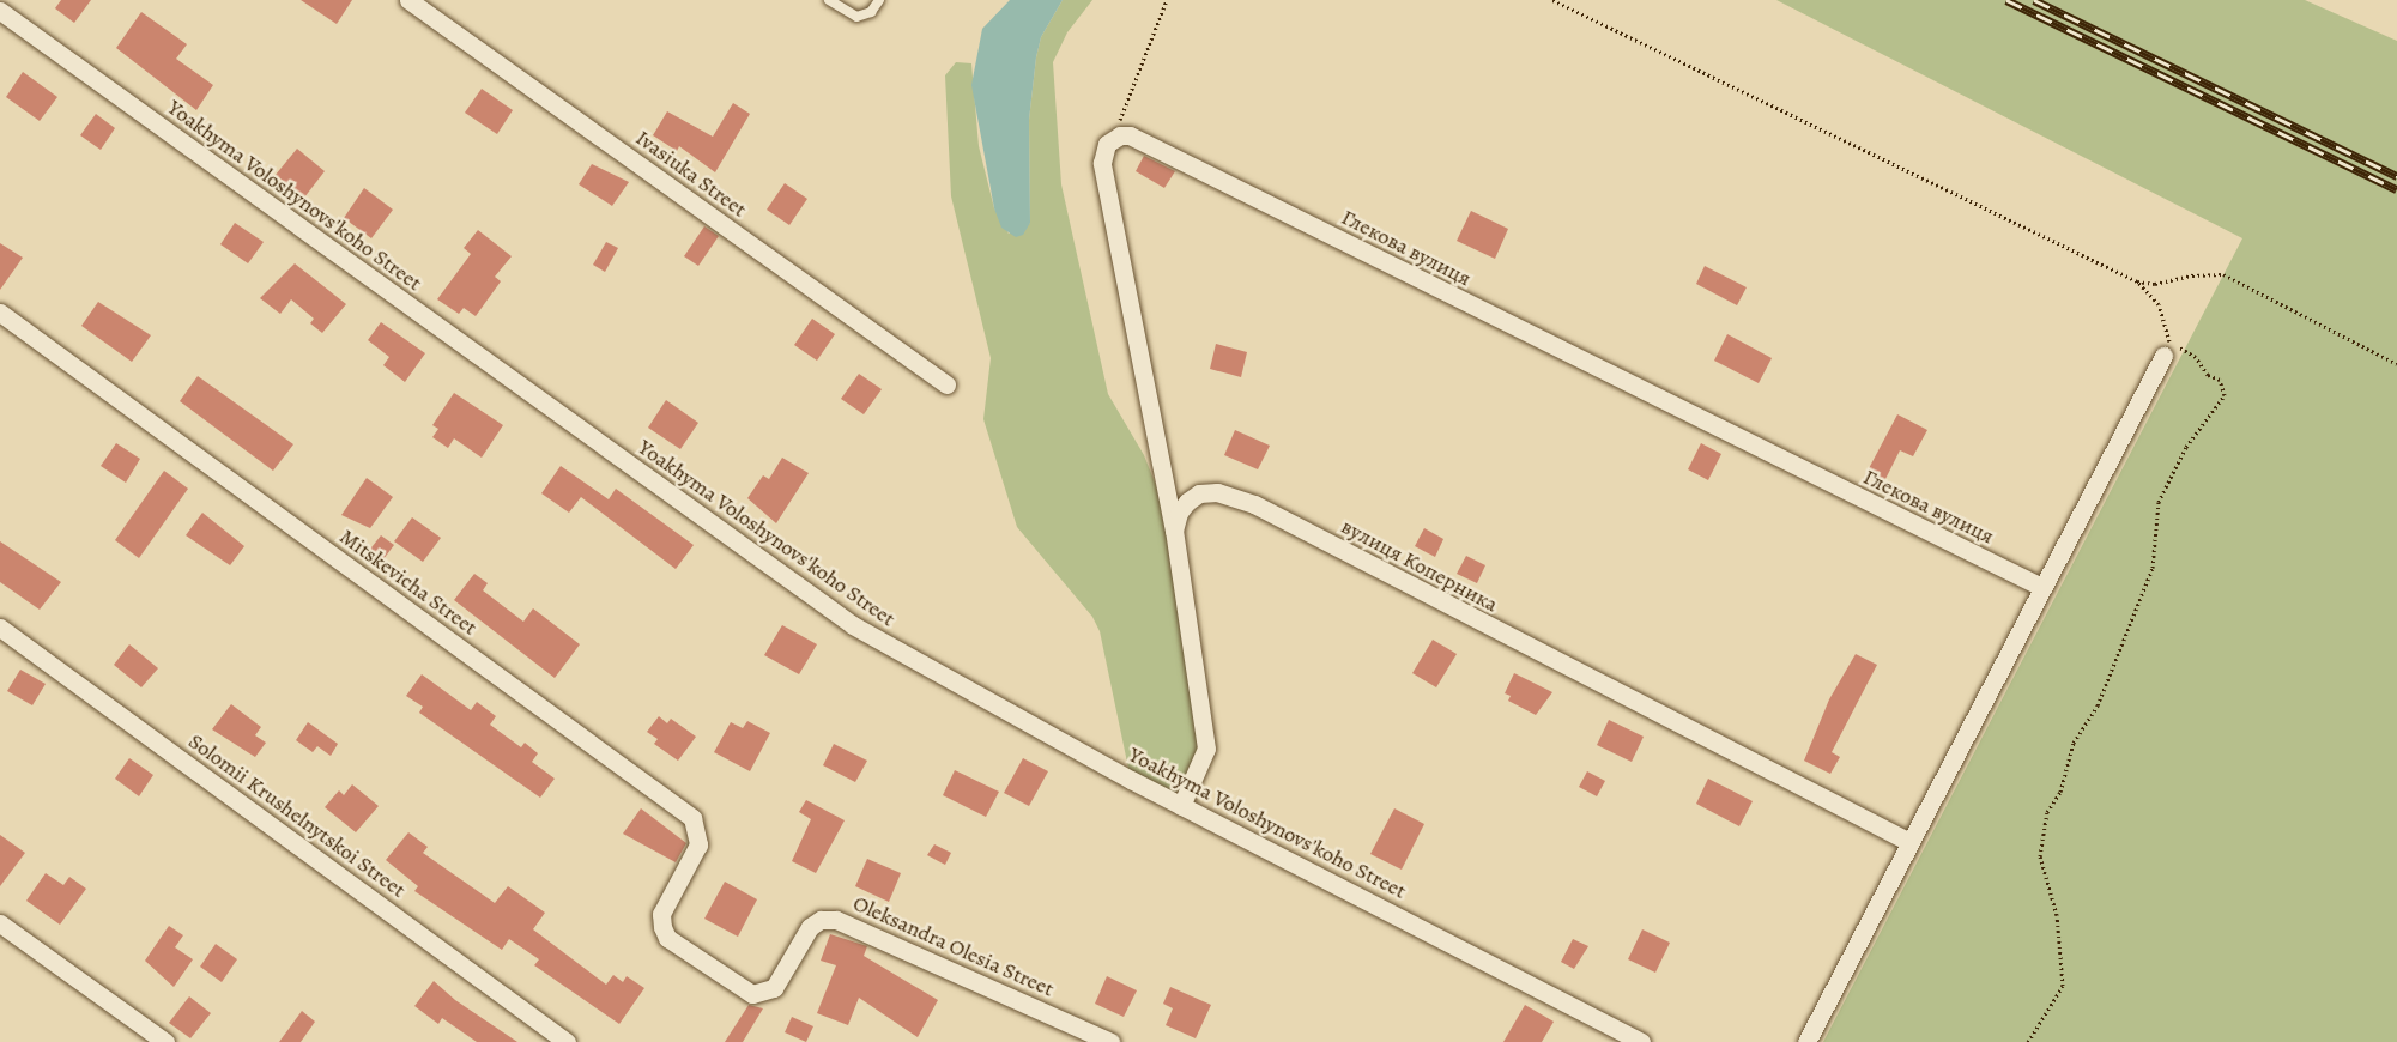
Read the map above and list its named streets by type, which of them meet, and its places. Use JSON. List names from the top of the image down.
{
  "streets": {
    "street": [
      "Ivasiuka Street",
      "Yoakhyma Voloshynovs'koho Street",
      "Глекова вулиця",
      "вулиця Коперника",
      "Mitskevicha Street",
      "Solomii Krushelnytskoi Street",
      "Oleksandra Olesia Street"
    ]
  },
  "crossings": [
    ["Mitskevicha Street", "Oleksandra Olesia Street"]
  ]
}
